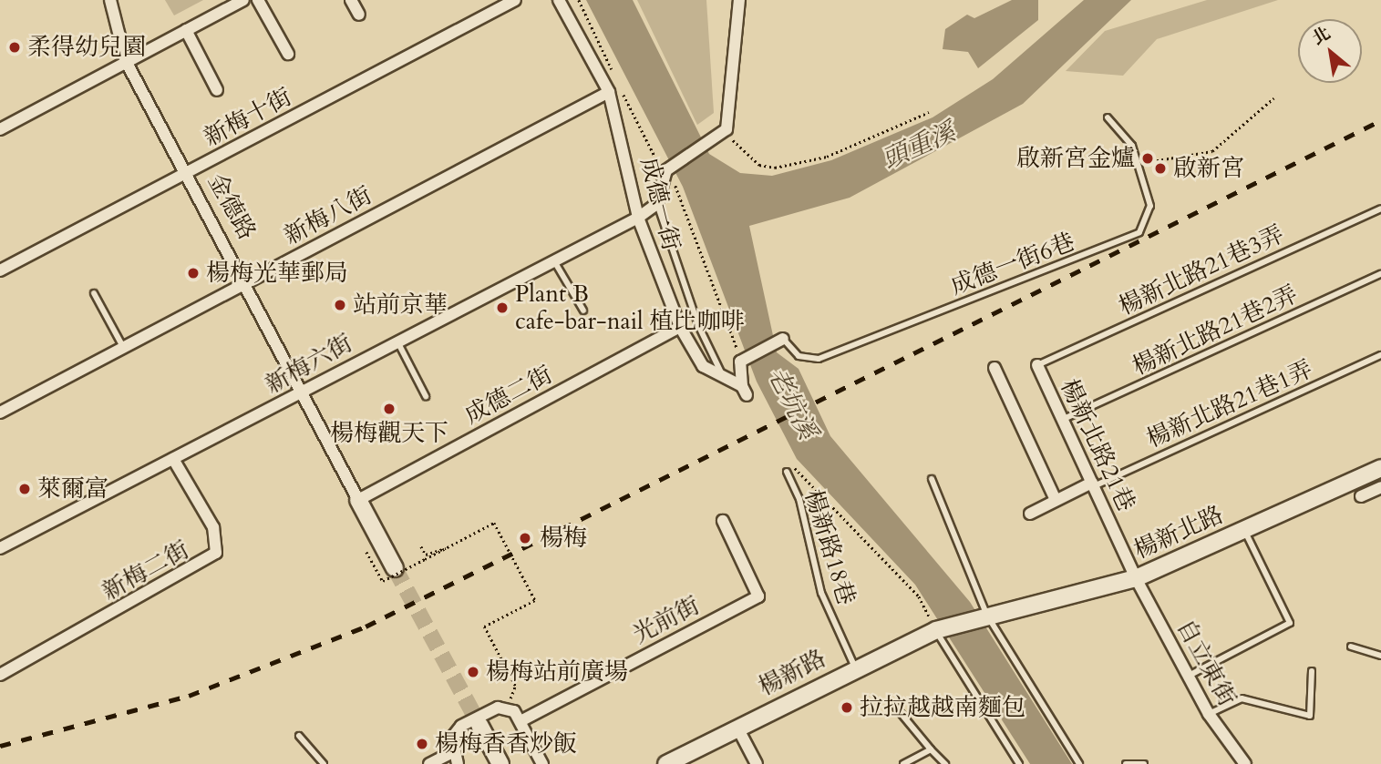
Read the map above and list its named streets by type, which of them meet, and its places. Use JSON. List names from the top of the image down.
{
  "streets": {
    "street": [
      "新梅十街",
      "成德一街",
      "金德路",
      "新梅八街",
      "新梅六街",
      "成德二街",
      "楊新北路21巷",
      "楊新北路",
      "新梅二街",
      "光前街",
      "自立東街",
      "楊新路"
    ],
    "lane": [
      "成德一街6巷",
      "楊新北路21巷3弄",
      "楊新北路21巷2弄",
      "楊新北路21巷1弄",
      "楊新路18巷"
    ]
  },
  "crossings": [
    ["新梅十街", "金德路"],
    ["成德一街", "新梅八街"],
    ["成德一街", "成德一街6巷"],
    ["成德一街", "新梅六街"],
    ["成德一街", "成德二街"],
    ["金德路", "新梅八街"],
    ["金德路", "新梅六街"],
    ["金德路", "成德二街"],
    ["楊新北路21巷3弄", "楊新北路21巷"],
    ["楊新北路21巷2弄", "楊新北路21巷"],
    ["新梅六街", "新梅二街"],
    ["楊新北路21巷1弄", "楊新北路21巷"],
    ["楊新北路21巷", "楊新北路"],
    ["楊新北路21巷", "自立東街"],
    ["楊新北路", "自立東街"],
    ["楊新北路", "楊新路"],
    ["楊新路18巷", "楊新路"]
  ],
  "water": ["頭重溪", "老坑溪"],
  "places": [
    "柔得幼兒園",
    "啟新宮金爐",
    "啟新宮",
    "楊梅光華郵局",
    "站前京華",
    "Plant B cafe-bar-nail 植比咖啡",
    "楊梅觀天下",
    "萊爾富",
    "楊梅",
    "楊梅站前廣場",
    "拉拉越越南麵包",
    "楊梅香香炒飯"
  ],
  "north": "top left"
}
